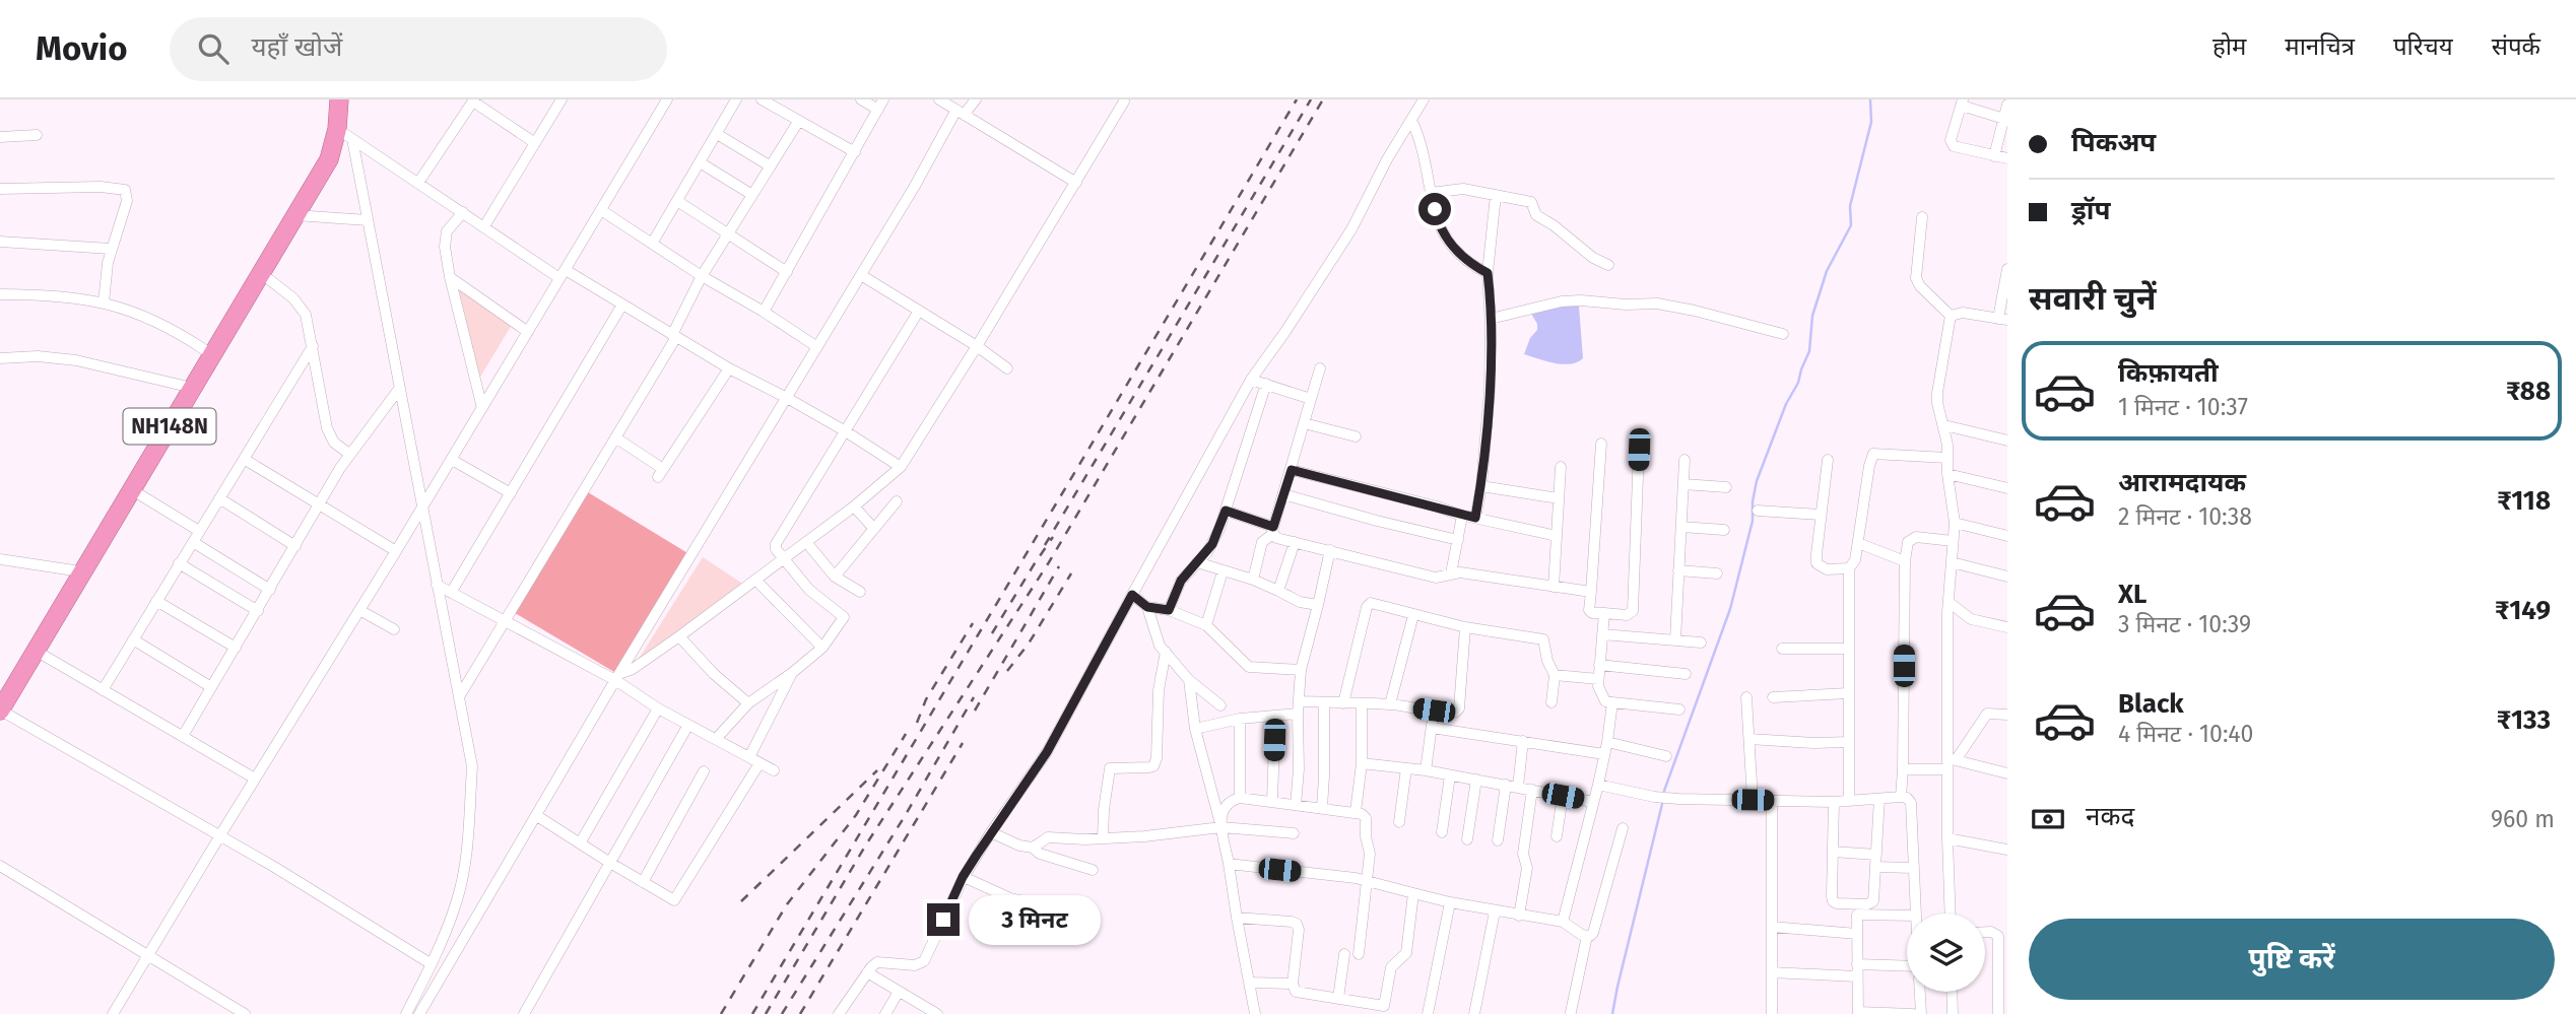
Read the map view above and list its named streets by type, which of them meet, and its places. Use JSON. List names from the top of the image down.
{
  "streets": {
    "highway": ["NH148N"]
  },
  "page": {
    "header": "Movio",
    "search": "यहाँ खोजें",
    "nav": [
      "होम",
      "मानचित्र",
      "परिचय",
      "संपर्क"
    ],
    "banner": ["पिकअप", "ड्रॉप"],
    "heading": "सवारी चुनें",
    "list": [
      {
        "name": "किफ़ायती",
        "note": "1 मिनट · 10:37",
        "value": "₹88"
      },
      {
        "name": "आरामदायक",
        "note": "2 मिनट · 10:38",
        "value": "₹118"
      },
      {
        "name": "XL",
        "note": "3 मिनट · 10:39",
        "value": "₹149"
      },
      {
        "name": "Black",
        "note": "4 मिनट · 10:40",
        "value": "₹133"
      }
    ],
    "pay": ["नकद", "960 m"],
    "bubble": "3 मिनट",
    "buttons": "पुष्टि करें"
  }
}
